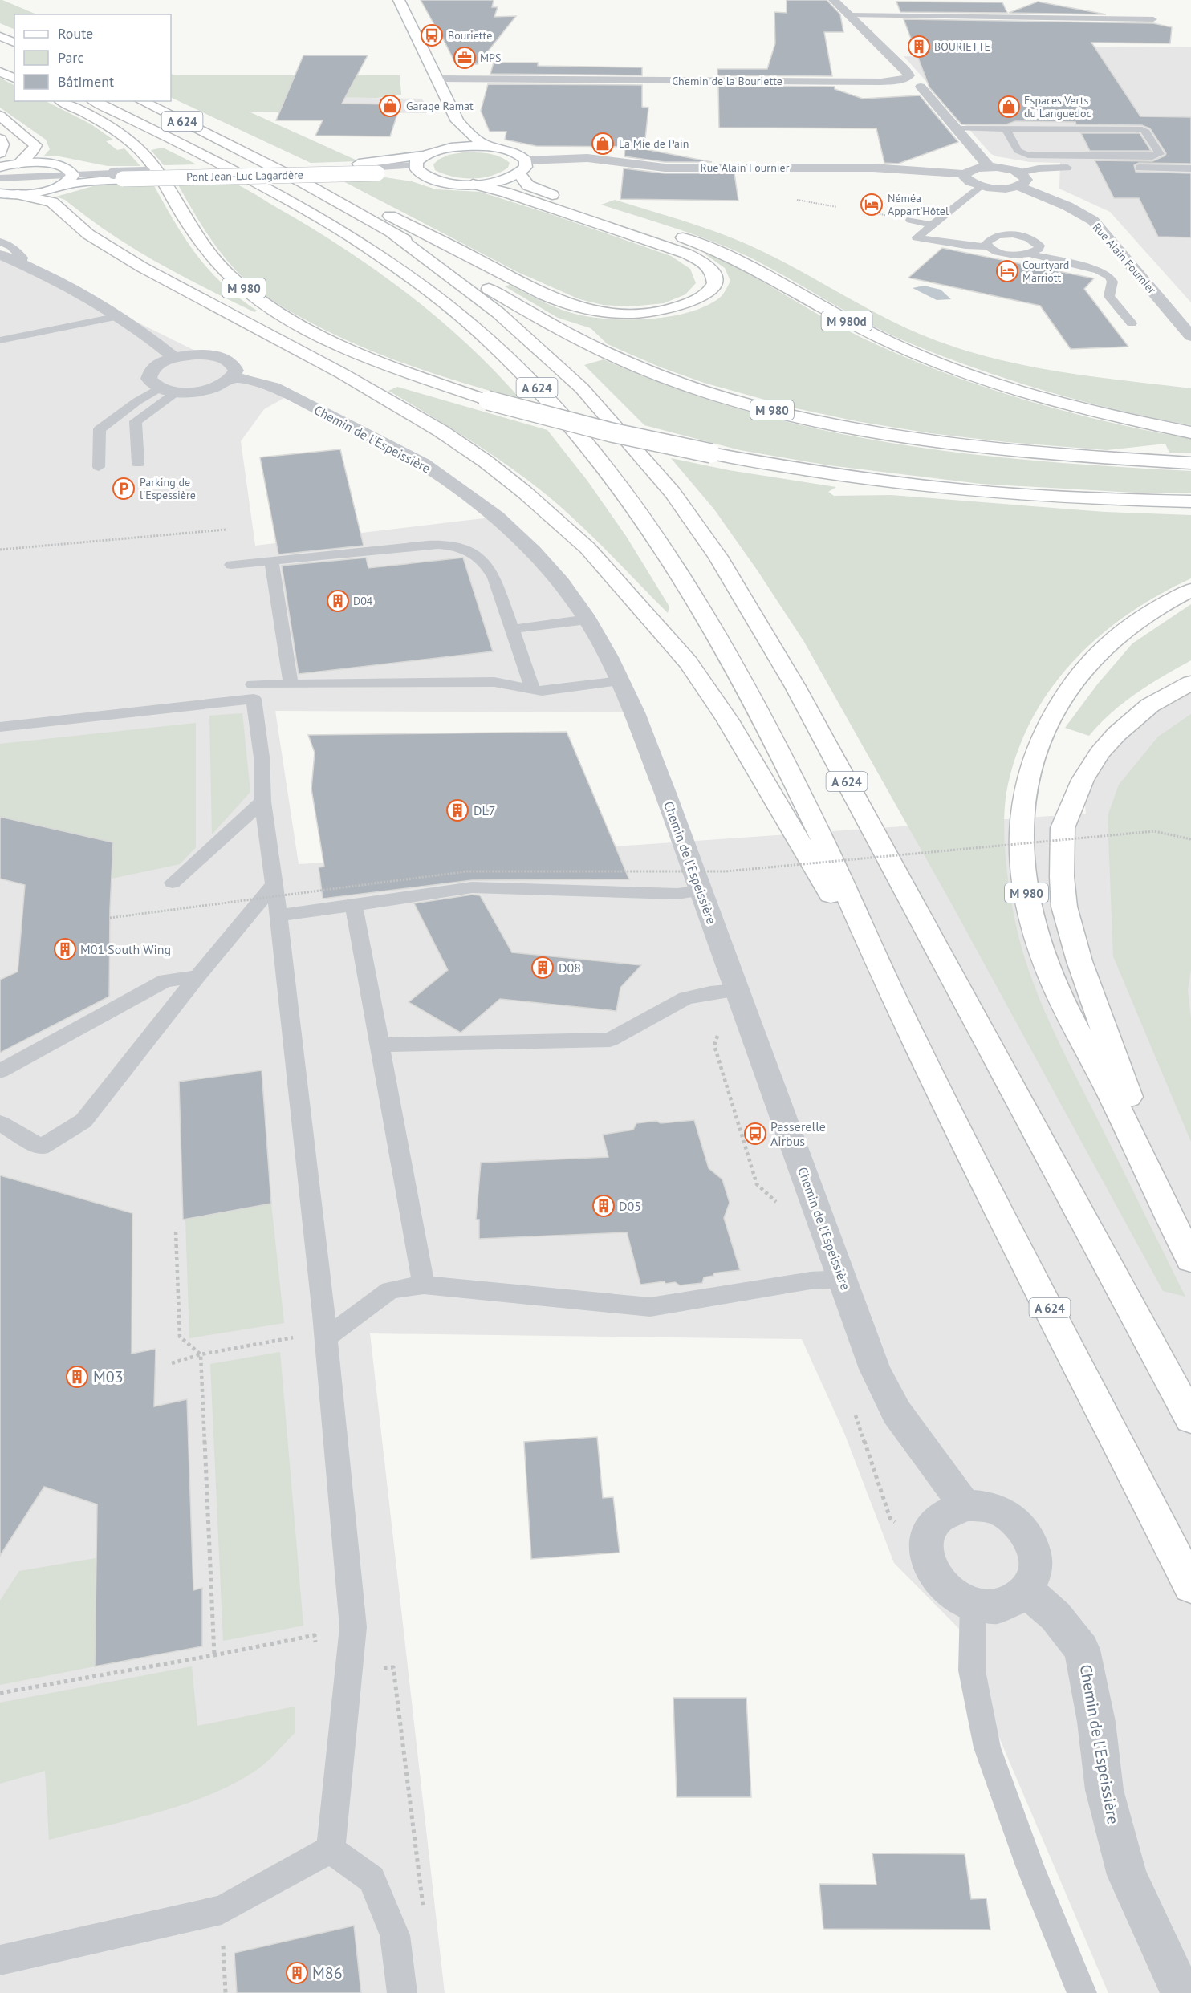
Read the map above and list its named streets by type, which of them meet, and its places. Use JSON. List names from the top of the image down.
{
  "streets": {
    "main road": [
      "A 624",
      "Pont Jean-Luc Lagardère",
      "M 980",
      "M 980d"
    ],
    "street": ["Chemin de la Bouriette", "Rue Alain Fournier", "Chemin de l'Espeissière"]
  },
  "crossings": [
    ["A 624", "M 980"],
    ["Rue Alain Fournier", "M 980d"]
  ],
  "places": {
    "bus stop": ["Bouriette", "Passerelle Airbus"],
    "building": [
      "BOURIETTE",
      "D04",
      "DL7",
      "M01 South Wing",
      "D08",
      "D05",
      "M03",
      "M86"
    ],
    "office": ["MPS"],
    "shop": ["Garage Ramat", "Espaces Verts du Languedoc", "La Mie de Pain"],
    "hotel": ["Néméa Appart'Hôtel", "Courtyard Marriott"],
    "parking": ["Parking de l'Espessière"]
  },
  "legend": ["Route", "Parc", "Bâtiment"]
}
